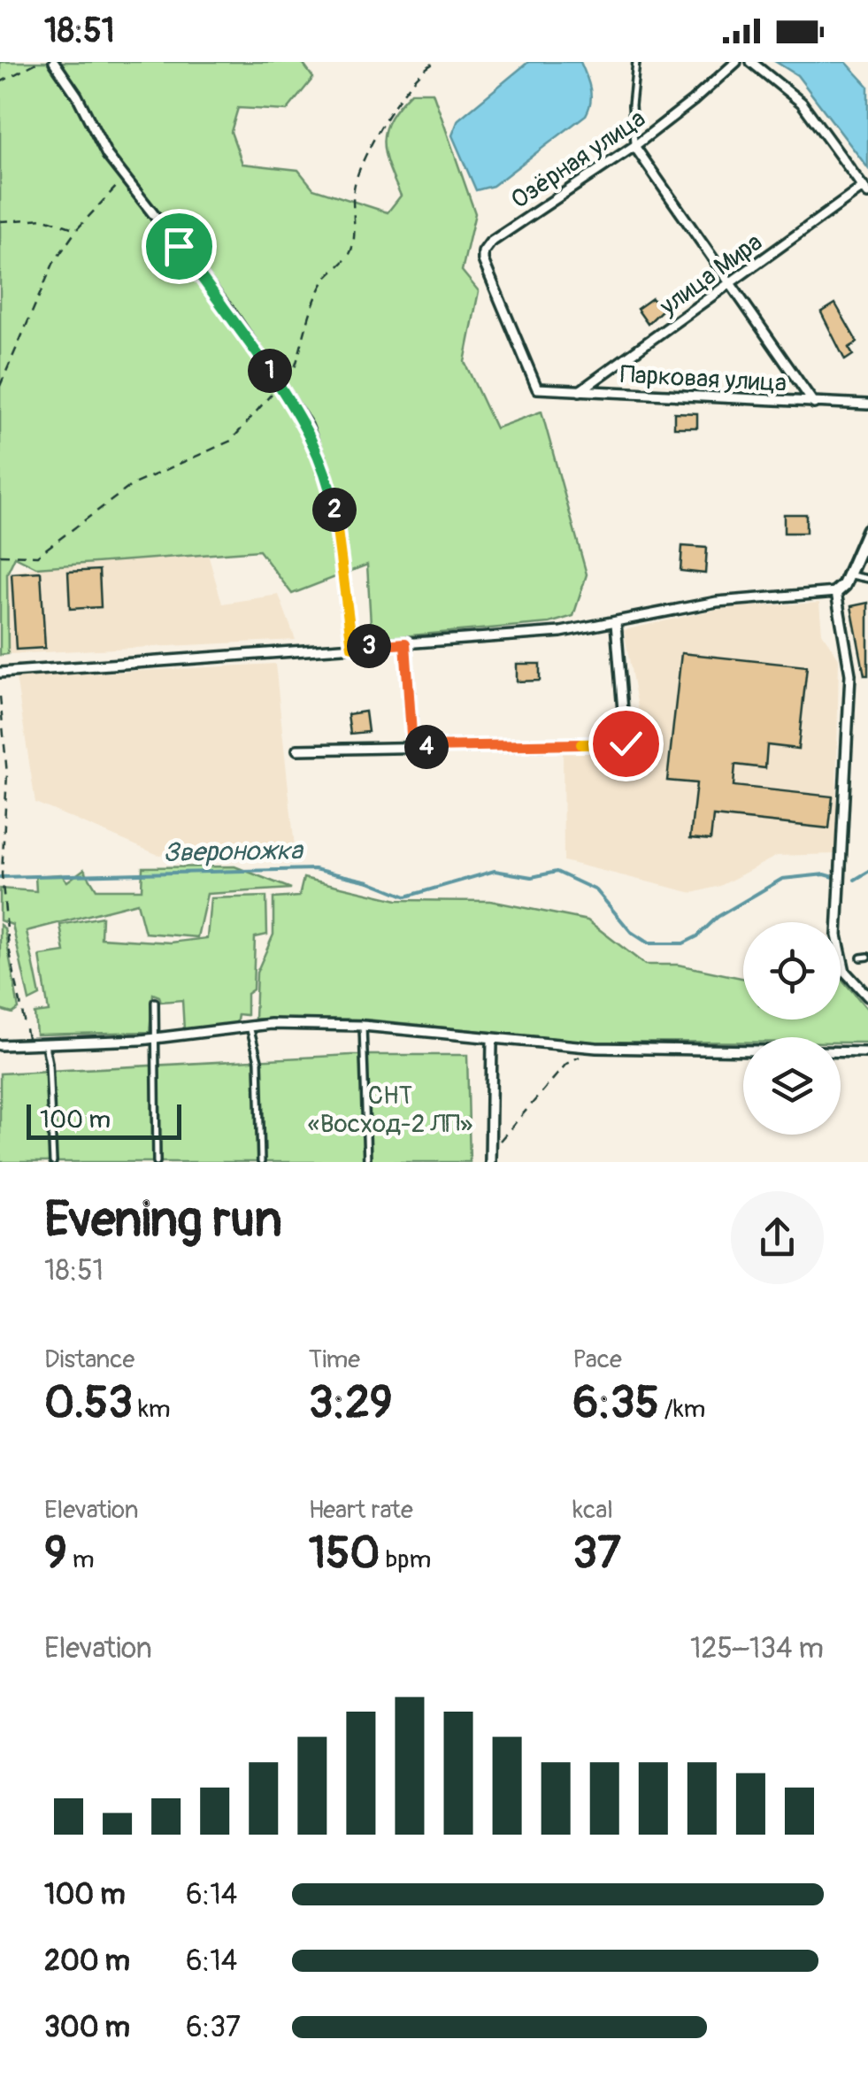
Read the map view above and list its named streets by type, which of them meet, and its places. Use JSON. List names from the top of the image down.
{
  "streets": {
    "street": ["Озёрная улица", "улица Мира", "Парковая улица"]
  },
  "crossings": [
    ["Озёрная улица", "Парковая улица"],
    ["улица Мира", "Парковая улица"]
  ],
  "water": ["Звероножка"],
  "parks": ["СНТ «Восход-2 ЛП»"],
  "scale_bar": "100 m",
  "page": {
    "status": "18:51",
    "pins": [
      "1",
      "2",
      "3",
      "4"
    ],
    "scale": "100 m",
    "heading": ["Evening run", "18:51"],
    "stats": [
      ["Distance", "0.53 km"],
      ["Time", "3:29"],
      ["Pace", "6:35 /km"],
      ["Elevation", "9 m"],
      ["Heart rate", "150 bpm"],
      ["kcal", "37"]
    ],
    "chart": ["Elevation", "125–134 m"],
    "list": [
      {
        "name": "100 m",
        "note": "6:14"
      },
      {
        "name": "200 m",
        "note": "6:14"
      },
      {
        "name": "300 m",
        "note": "6:37"
      }
    ]
  }
}
